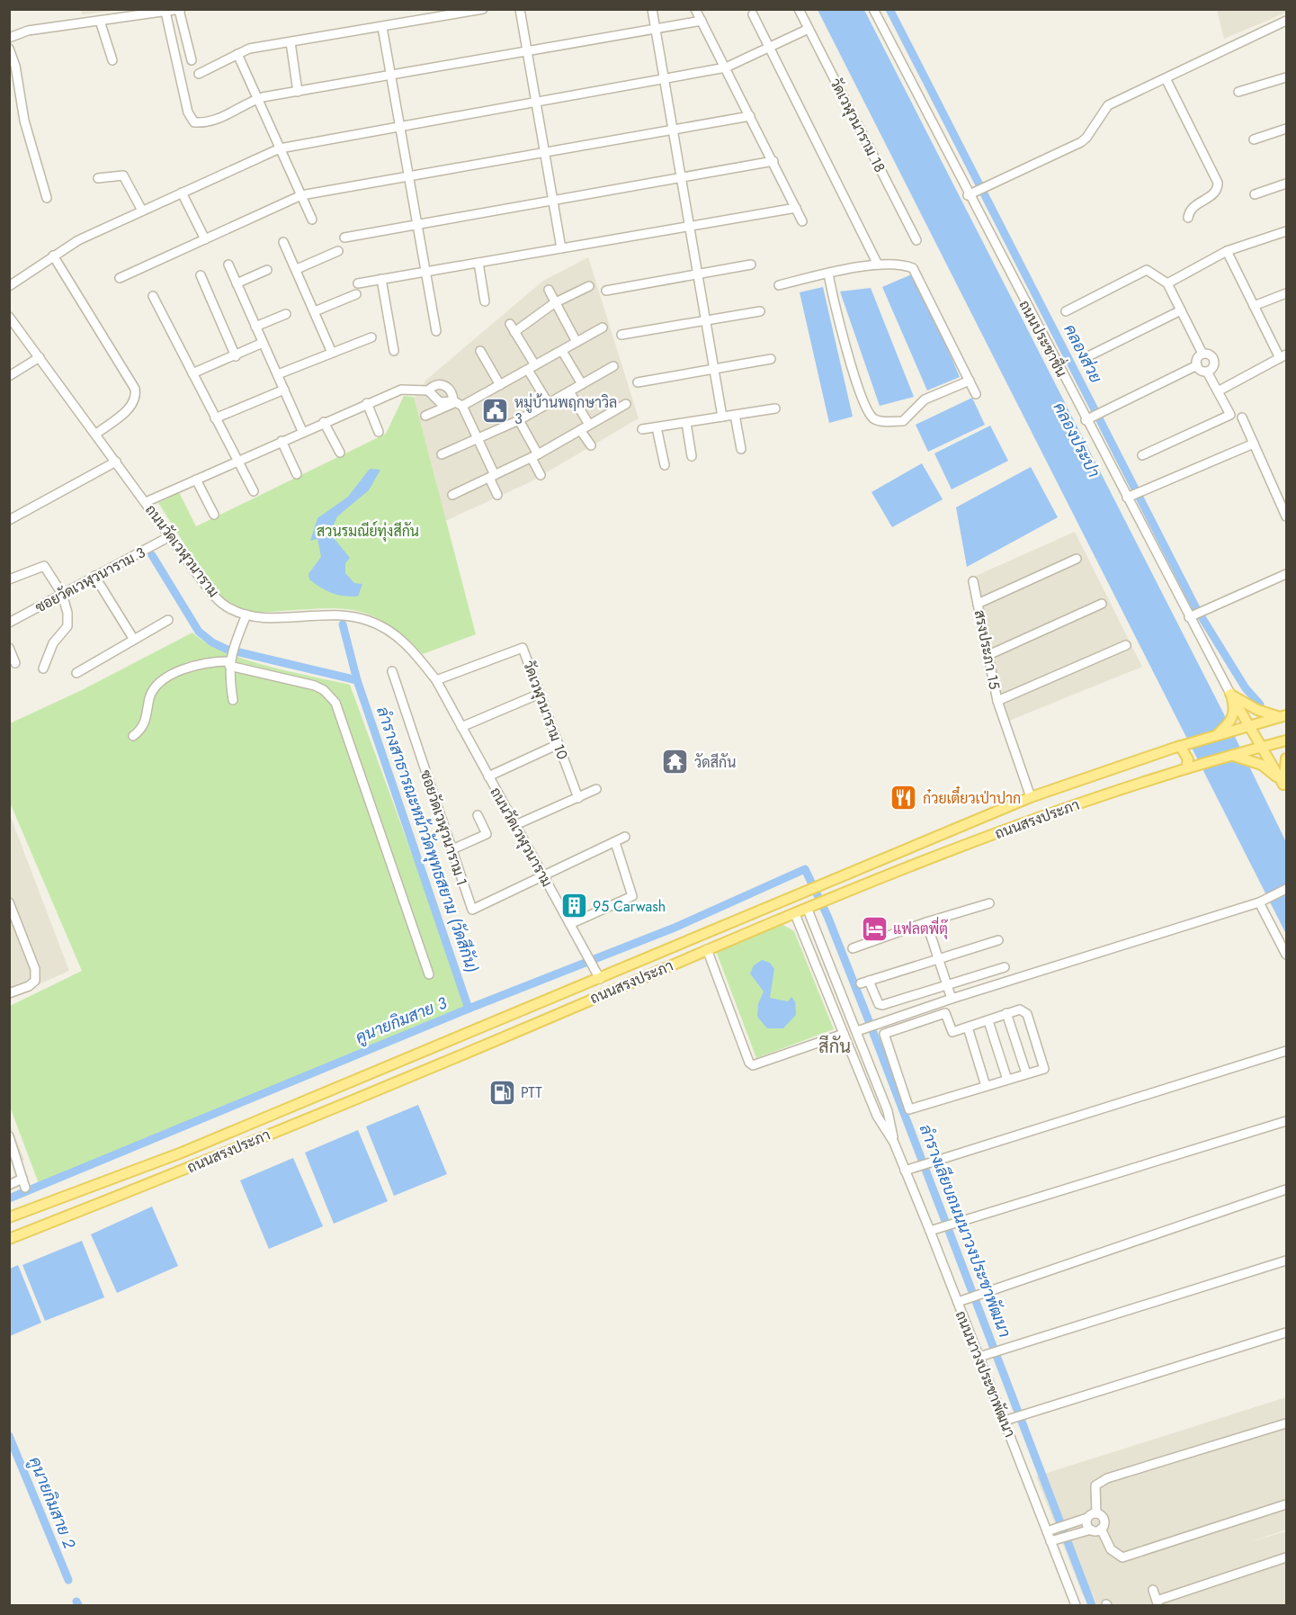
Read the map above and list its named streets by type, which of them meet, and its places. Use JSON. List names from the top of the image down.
{
  "streets": {
    "main road": ["ถนนสรงประภา"],
    "street": [
      "วัดเวฬุวนาราม 18",
      "ถนนประชาชื่น",
      "ถนนวัดเวฬุวนาราม",
      "ซอยวัดเวฬุวนาราม 3",
      "สรงประภา 15",
      "วัดเวฬุวนาราม 10",
      "ซอยวัดเวฬุวนาราม 1",
      "ถนนนาวงประชาพัฒนา"
    ]
  },
  "crossings": [
    ["ถนนวัดเวฬุวนาราม", "ซอยวัดเวฬุวนาราม 3"],
    ["ถนนวัดเวฬุวนาราม", "วัดเวฬุวนาราม 10"],
    ["ถนนวัดเวฬุวนาราม", "ถนนสรงประภา"],
    ["ถนนวัดเวฬุวนาราม", "ซอยวัดเวฬุวนาราม 1"],
    ["สรงประภา 15", "ถนนสรงประภา"],
    ["ถนนสรงประภา", "ถนนนาวงประชาพัฒนา"]
  ],
  "districts": ["สีกัน"],
  "water": [
    "คลองส่วย",
    "คลองประปา",
    "ลำรางสาธารณะหน้าวัดพุทธสยาม (วัดสีกัน)",
    "คูนายกิมสาย 3",
    "ลำรางเลียบถนนนาวงประชาพัฒนา",
    "คูนายกิมสาย 2"
  ],
  "parks": ["สวนรมณีย์ทุ่งสีกัน"],
  "places": {
    "public building": ["หมู่บ้านพฤกษาวิล 3"],
    "temple": ["วัดสีกัน"],
    "restaurant": ["ก๋วยเตี๋ยวเป่าปาก"],
    "building": ["95 Carwash"],
    "hotel": ["แฟลตพี่ตุ๊"],
    "fuel station": ["PTT"]
  }
}
